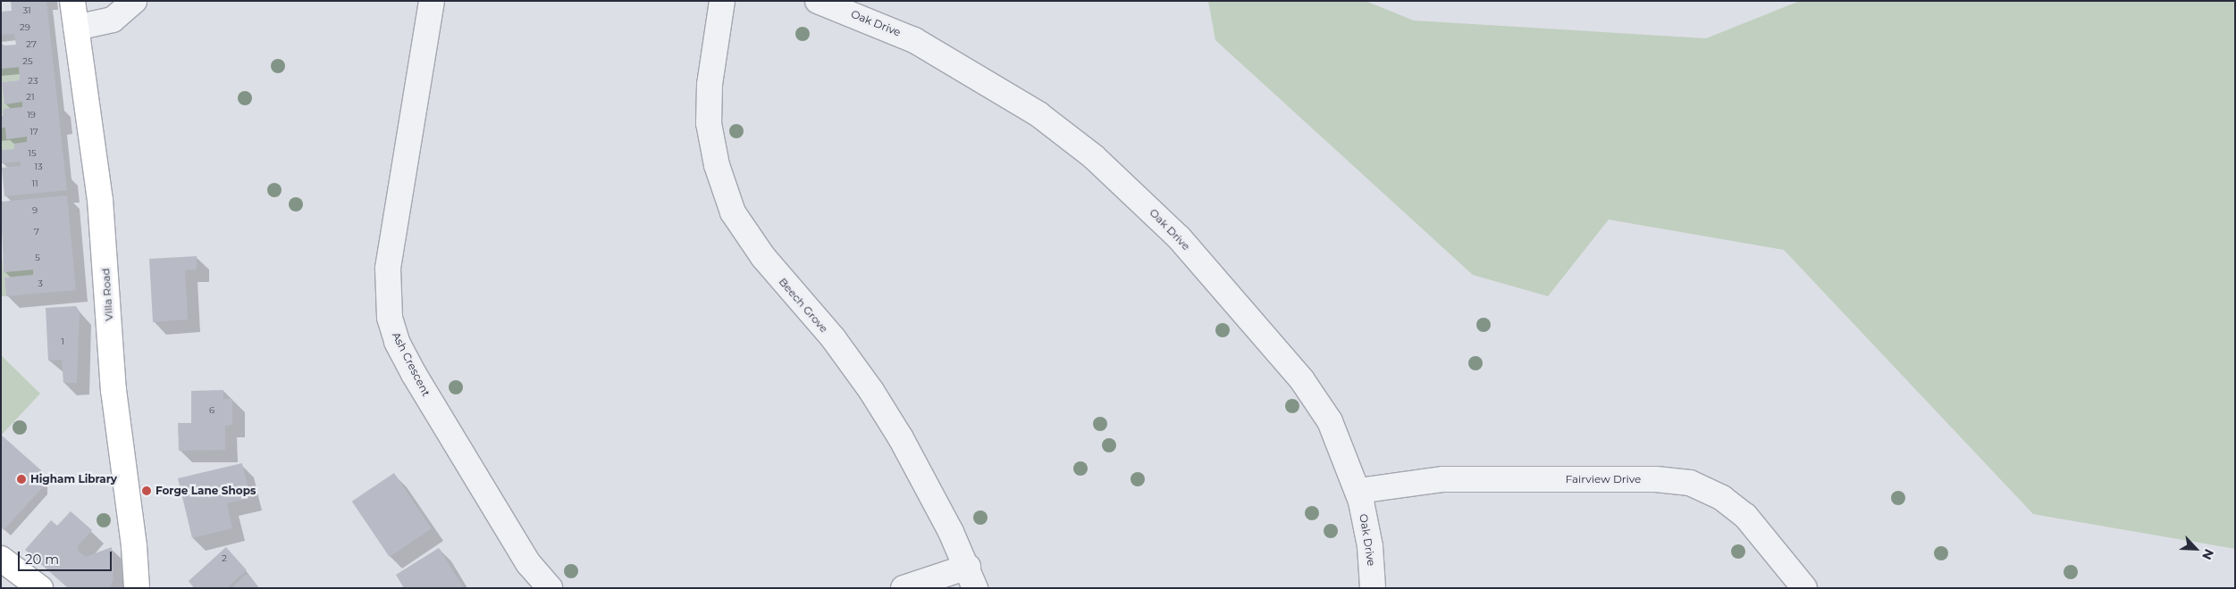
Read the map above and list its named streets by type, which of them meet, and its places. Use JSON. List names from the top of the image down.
{
  "streets": {
    "street": [
      "Oak Drive",
      "Villa Road",
      "Beech Grove",
      "Ash Crescent",
      "Fairview Drive"
    ]
  },
  "crossings": [
    ["Oak Drive", "Fairview Drive"]
  ],
  "places": ["Higham Library", "Forge Lane Shops"],
  "house_numbers": [
    "31",
    "29",
    "27",
    "25",
    "23",
    "21",
    "19",
    "17",
    "15",
    "13",
    "11",
    "9",
    "7",
    "5",
    "3",
    "1",
    "6",
    "2"
  ],
  "scale_bar": "20 m",
  "north": "bottom right"
}
